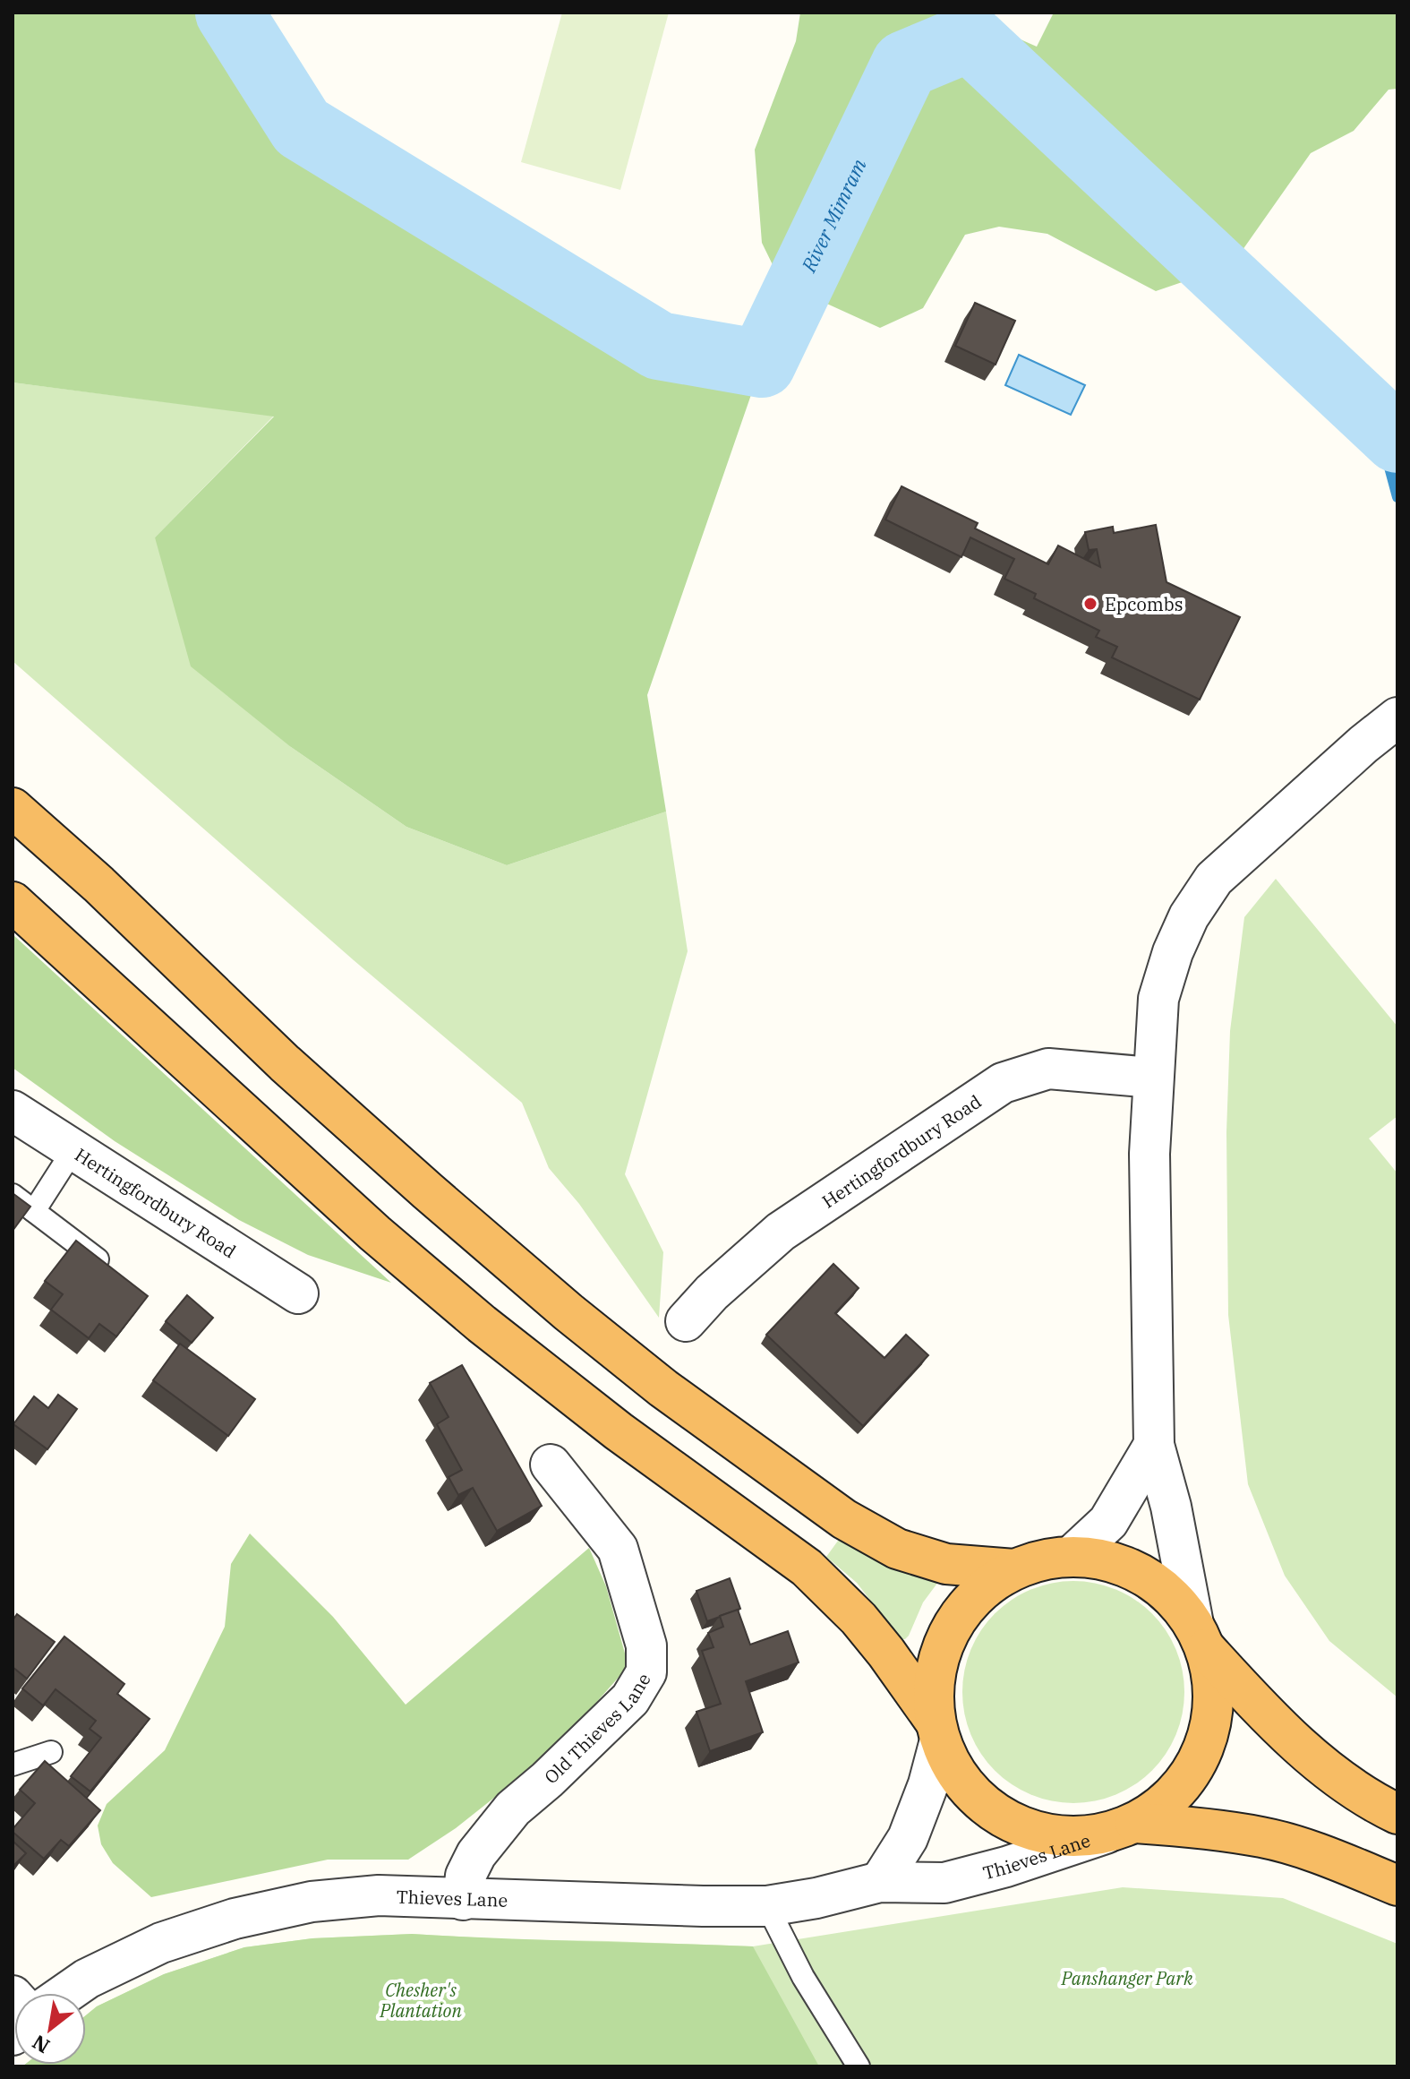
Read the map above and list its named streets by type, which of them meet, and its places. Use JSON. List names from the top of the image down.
{
  "streets": {
    "street": ["Hertingfordbury Road", "Old Thieves Lane", "Thieves Lane"]
  },
  "crossings": [
    ["Old Thieves Lane", "Thieves Lane"]
  ],
  "water": ["River Mimram"],
  "parks": ["Panshanger Park", "Chesher's Plantation"],
  "places": ["Epcombs"],
  "north": "bottom left"
}
